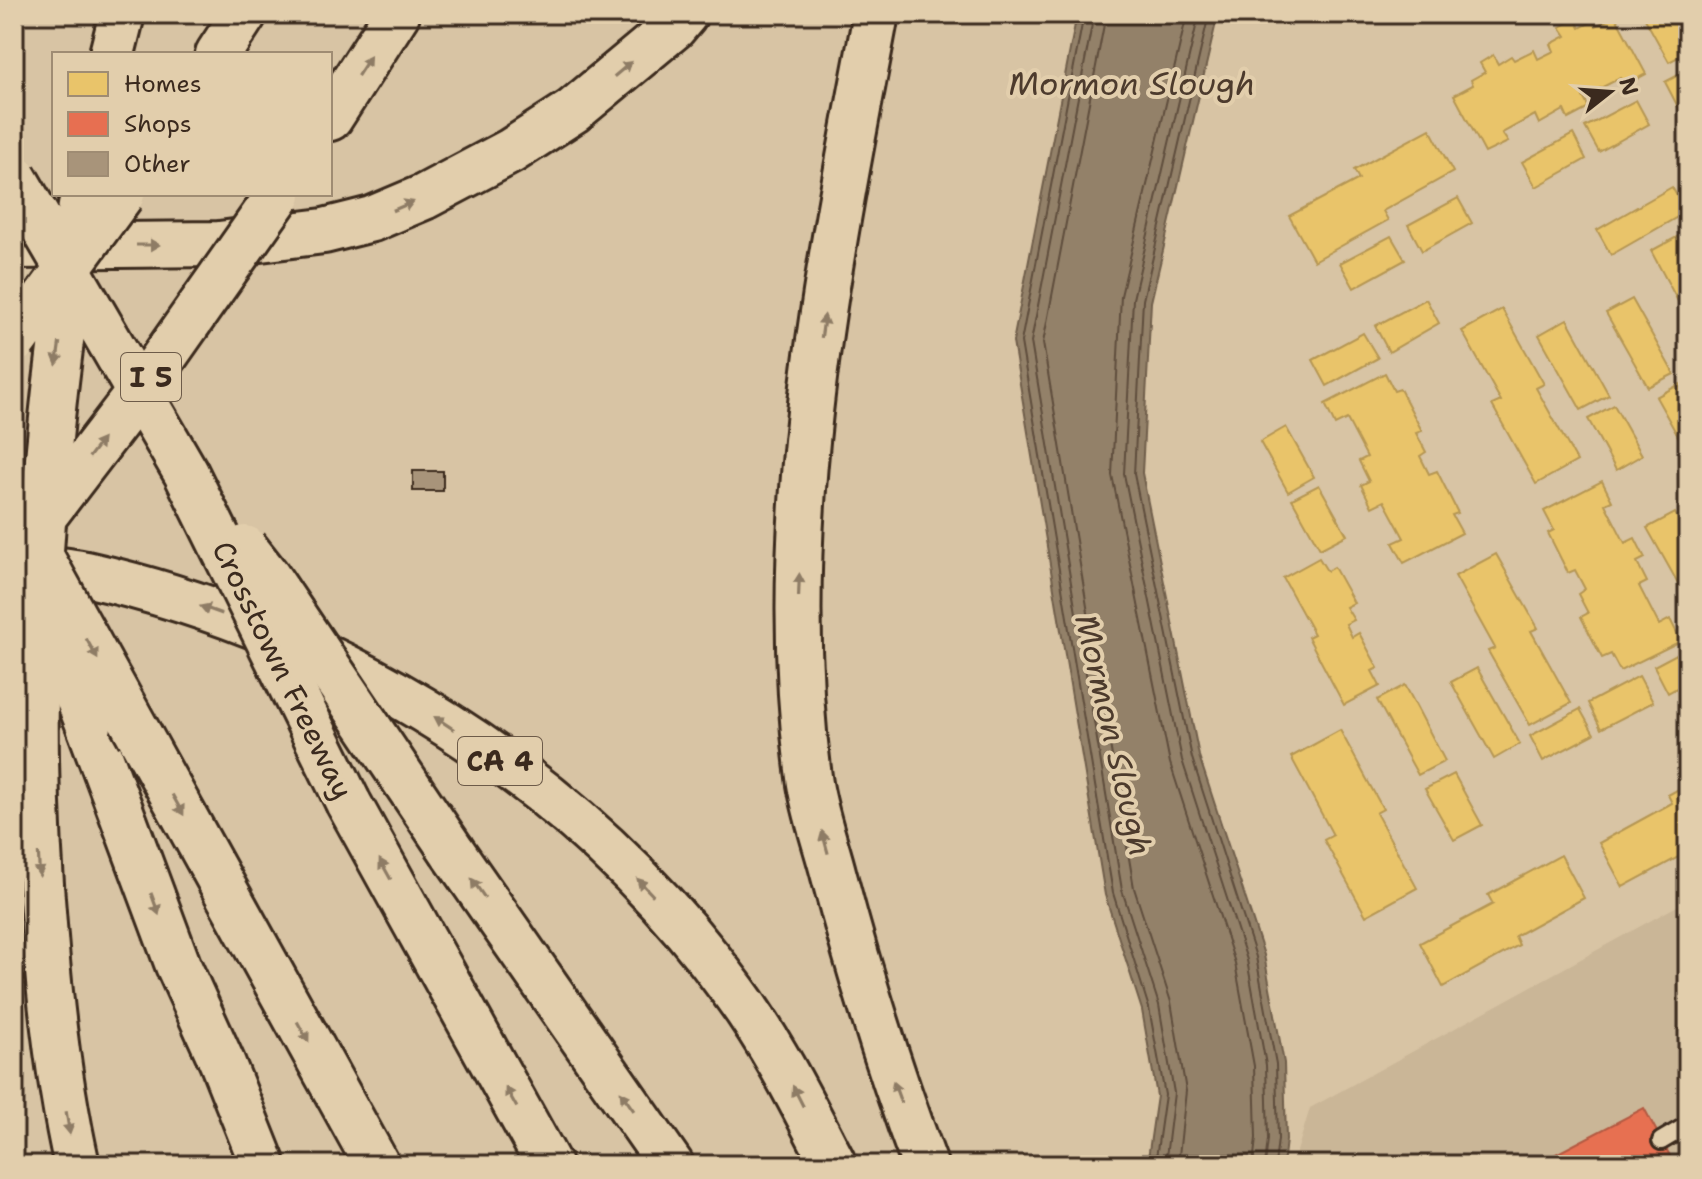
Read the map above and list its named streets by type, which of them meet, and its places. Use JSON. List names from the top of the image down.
{
  "streets": {
    "highway": ["I 5", "Crosstown Freeway", "CA 4"]
  },
  "water": ["Mormon Slough"],
  "legend": ["Homes", "Shops", "Other"],
  "north": "right"
}
